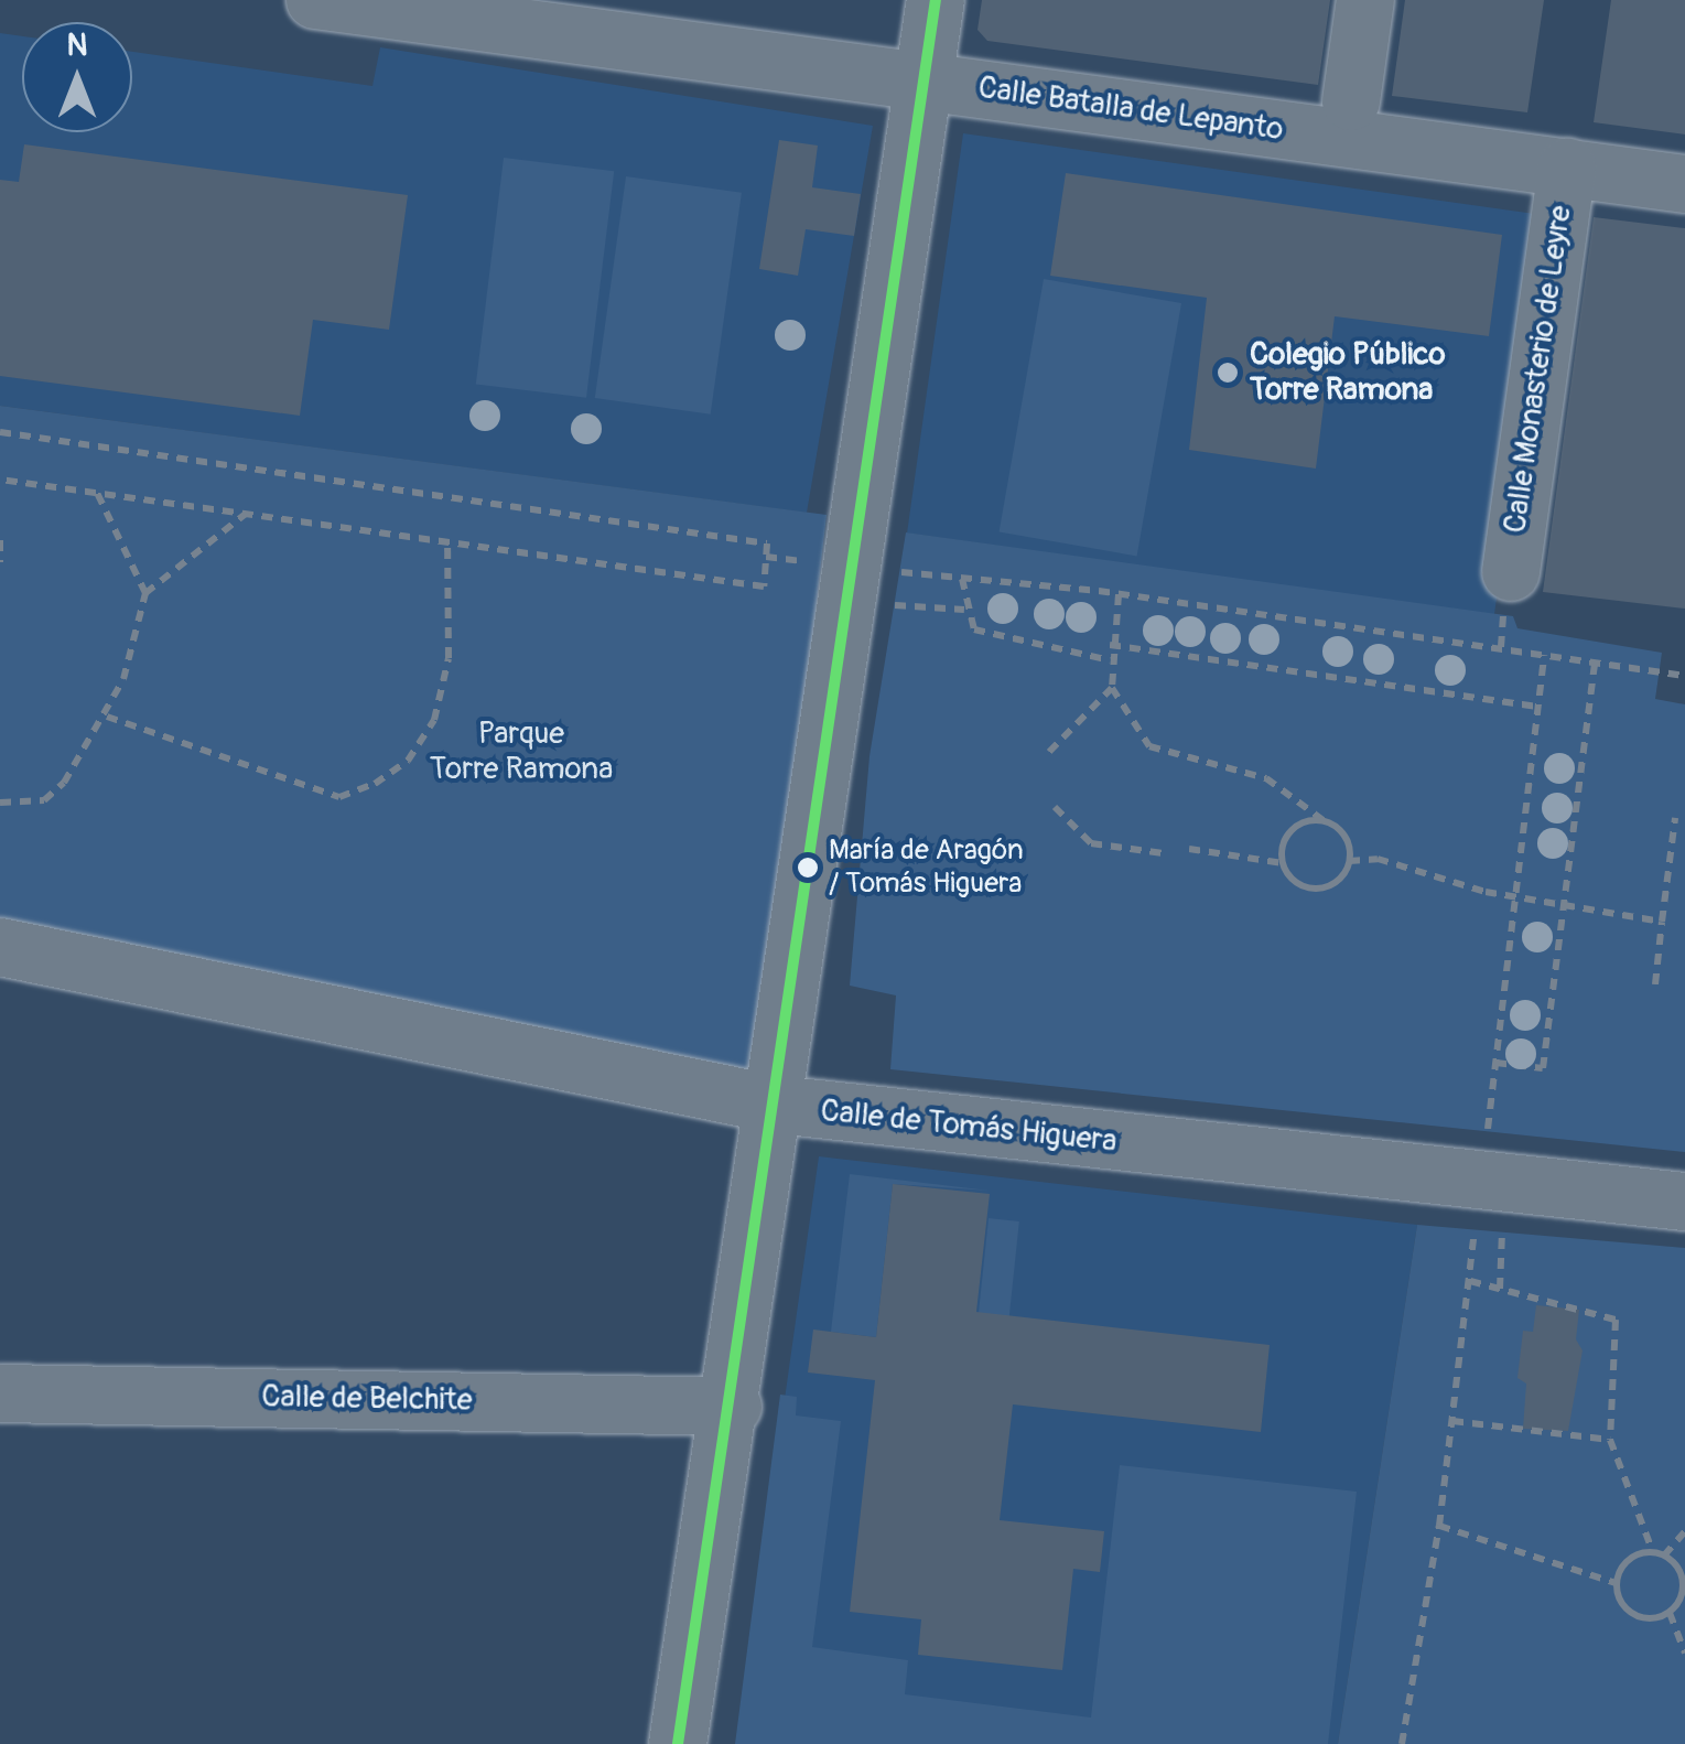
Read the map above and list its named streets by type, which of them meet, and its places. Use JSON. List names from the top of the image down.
{
  "streets": {
    "street": [
      "Calle Batalla de Lepanto",
      "Calle Monasterio de Leyre",
      "Calle de Tomás Higuera",
      "Calle de Belchite"
    ]
  },
  "crossings": [
    ["Calle Batalla de Lepanto", "Calle Monasterio de Leyre"]
  ],
  "parks": ["Parque Torre Ramona"],
  "places": ["Colegio Público Torre Ramona", "María de Aragón / Tomás Higuera"],
  "north": "top"
}
